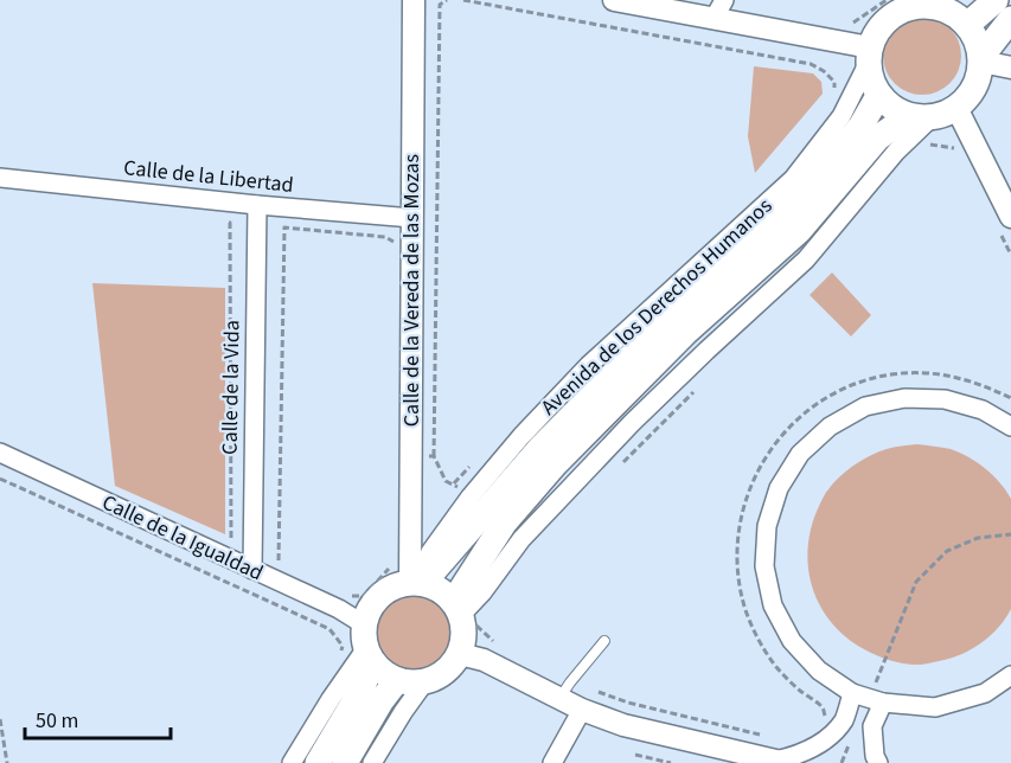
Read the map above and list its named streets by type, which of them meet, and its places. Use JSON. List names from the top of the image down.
{
  "streets": {
    "main road": ["Avenida de los Derechos Humanos"],
    "street": [
      "Calle de la Libertad",
      "Calle de la Vereda de las Mozas",
      "Calle de la Vida",
      "Calle de la Igualdad"
    ]
  },
  "crossings": [
    ["Calle de la Libertad", "Calle de la Vereda de las Mozas"],
    ["Calle de la Libertad", "Calle de la Vida"],
    ["Calle de la Vereda de las Mozas", "Avenida de los Derechos Humanos"],
    ["Calle de la Vereda de las Mozas", "Calle de la Igualdad"],
    ["Avenida de los Derechos Humanos", "Calle de la Igualdad"],
    ["Calle de la Vida", "Calle de la Igualdad"]
  ],
  "scale_bar": "50 m"
}
